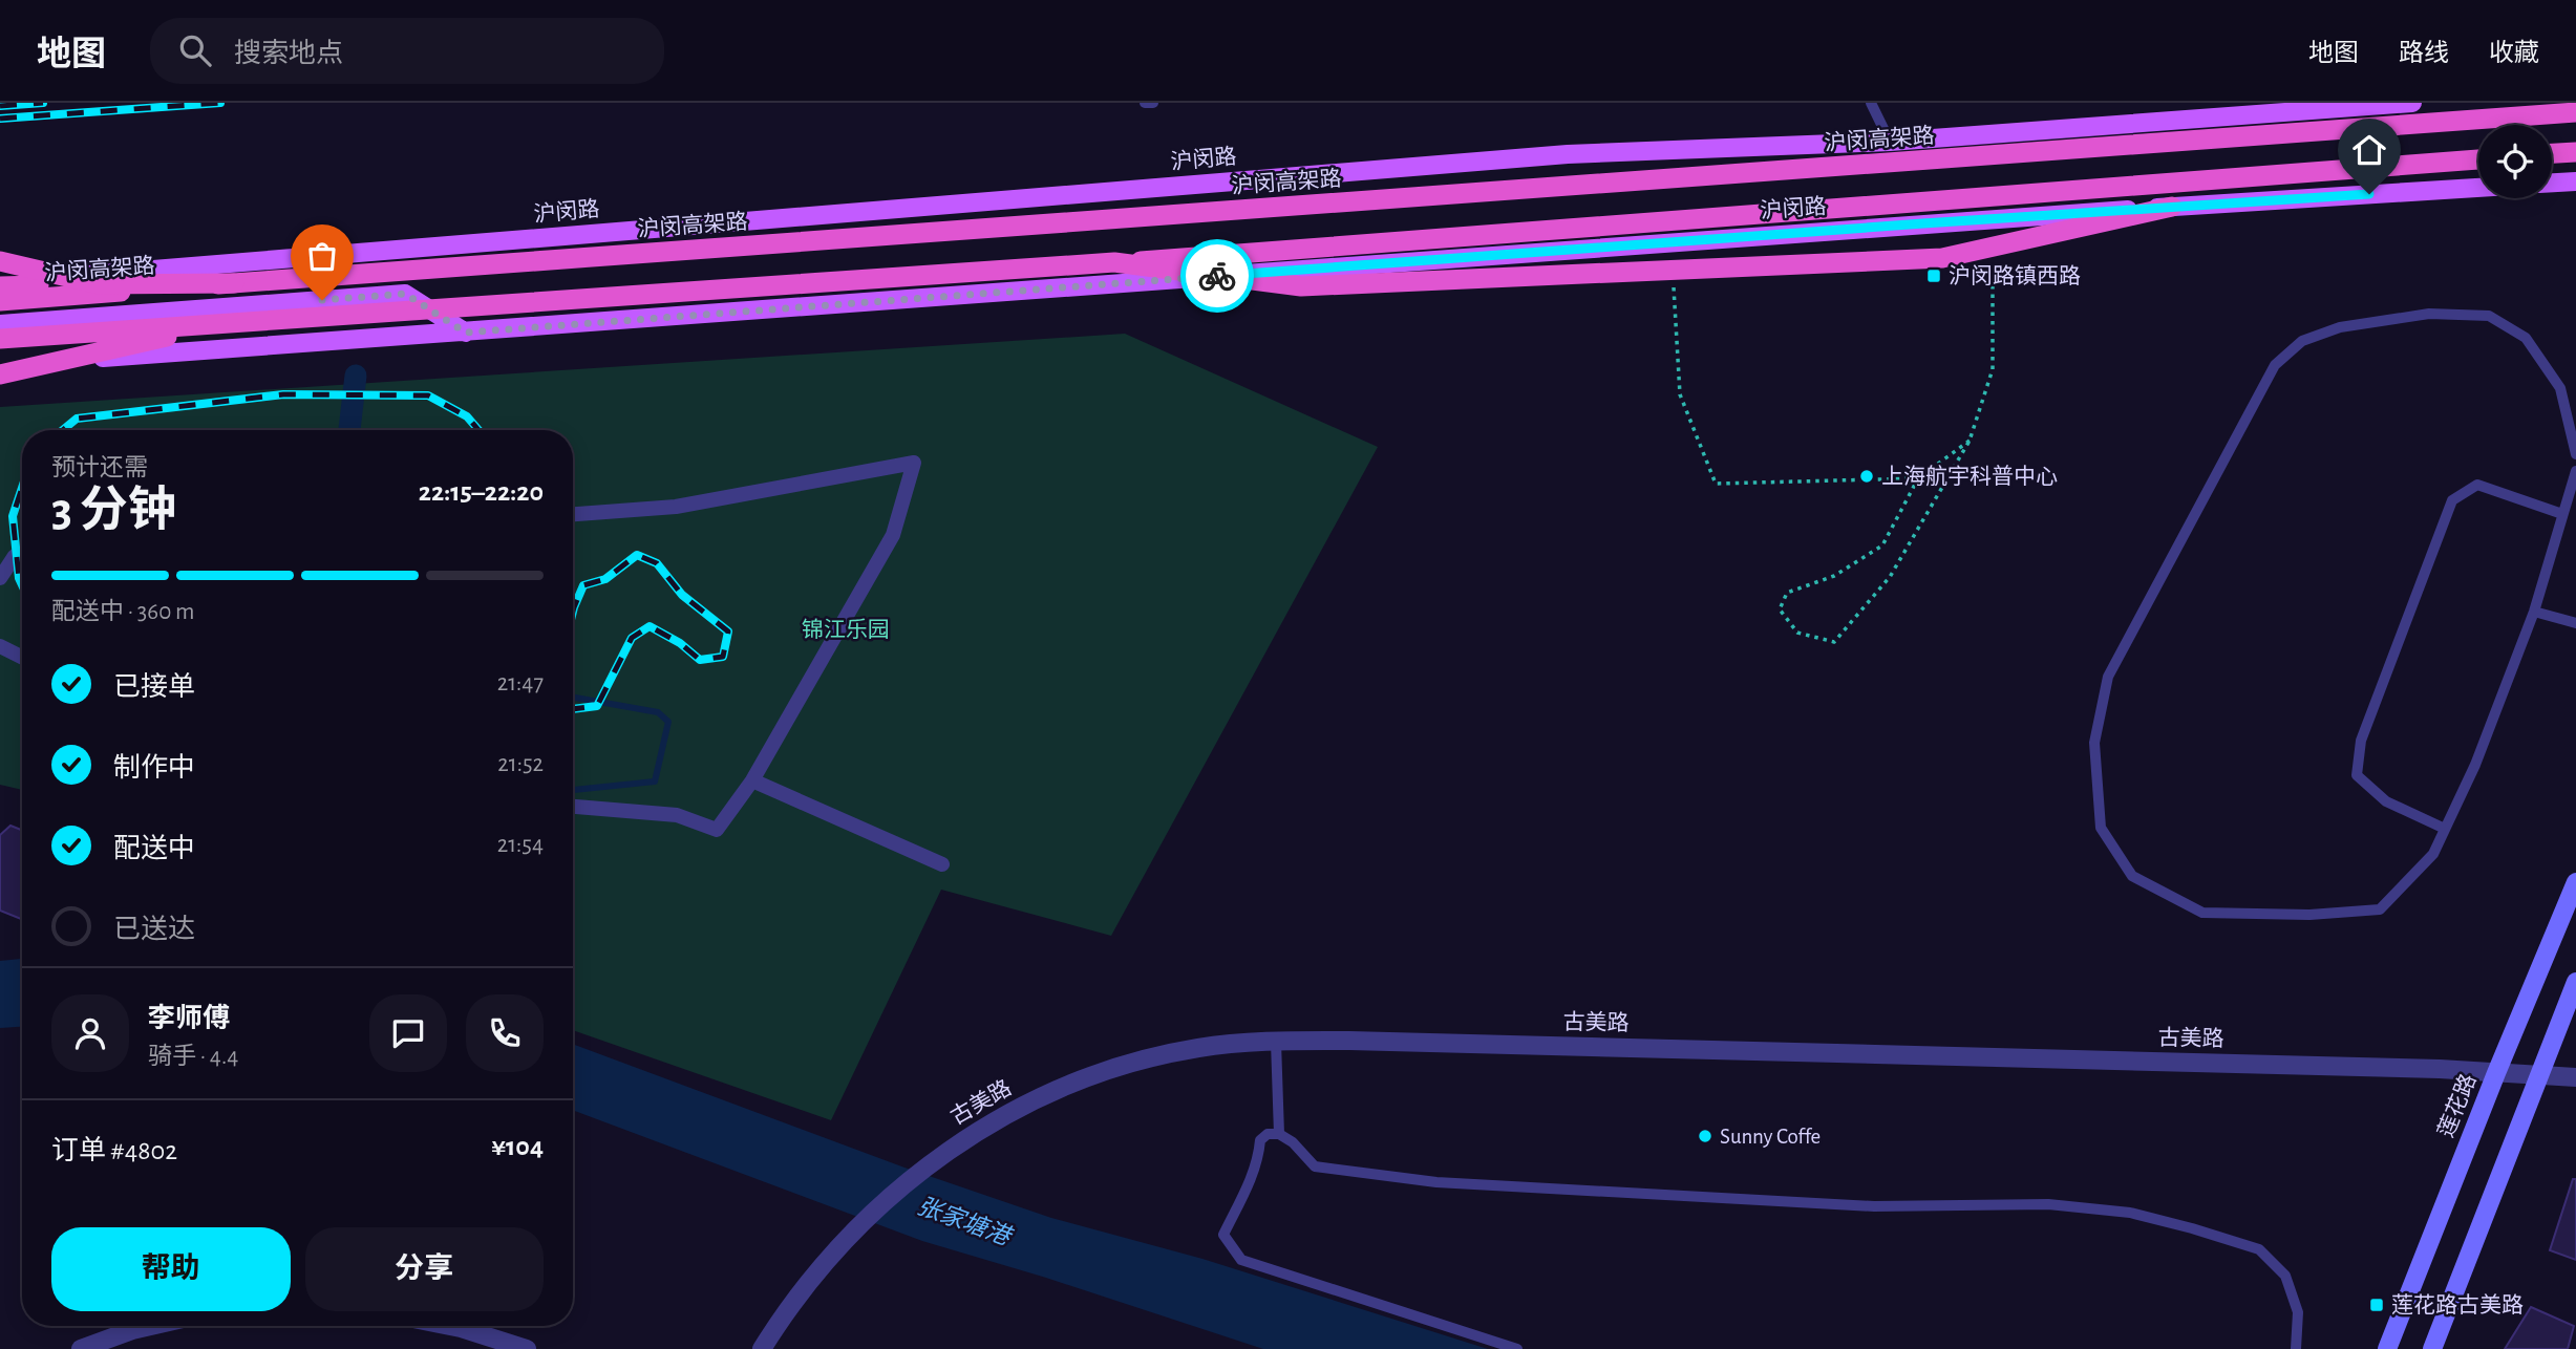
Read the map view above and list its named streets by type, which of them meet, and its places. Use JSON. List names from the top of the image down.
{
  "streets": {
    "highway": ["沪闵高架路"],
    "main road": ["沪闵路", "莲花路"],
    "street": ["古美路"]
  },
  "crossings": [
    ["古美路", "莲花路"]
  ],
  "water": ["张家塘港"],
  "parks": ["锦江乐园"],
  "places": {
    "transit": ["沪闵路镇西路", "莲花路古美路"],
    "other": ["上海航宇科普中心", "Sunny Coffe"]
  },
  "page": {
    "header": "地图",
    "search": "搜索地点",
    "nav": ["地图", "路线", "收藏"],
    "heading": ["3 分钟", "预计还需", "22:15–22:20"],
    "panel": [
      "李师傅",
      "骑手 · 4.4",
      "订单 #4802",
      "¥104"
    ],
    "bar": "配送中 · 360 m",
    "list": [
      ["已接单", "21:47"],
      ["制作中", "21:52"],
      ["配送中", "21:54"],
      "已送达"
    ],
    "buttons": ["帮助", "分享"]
  }
}
